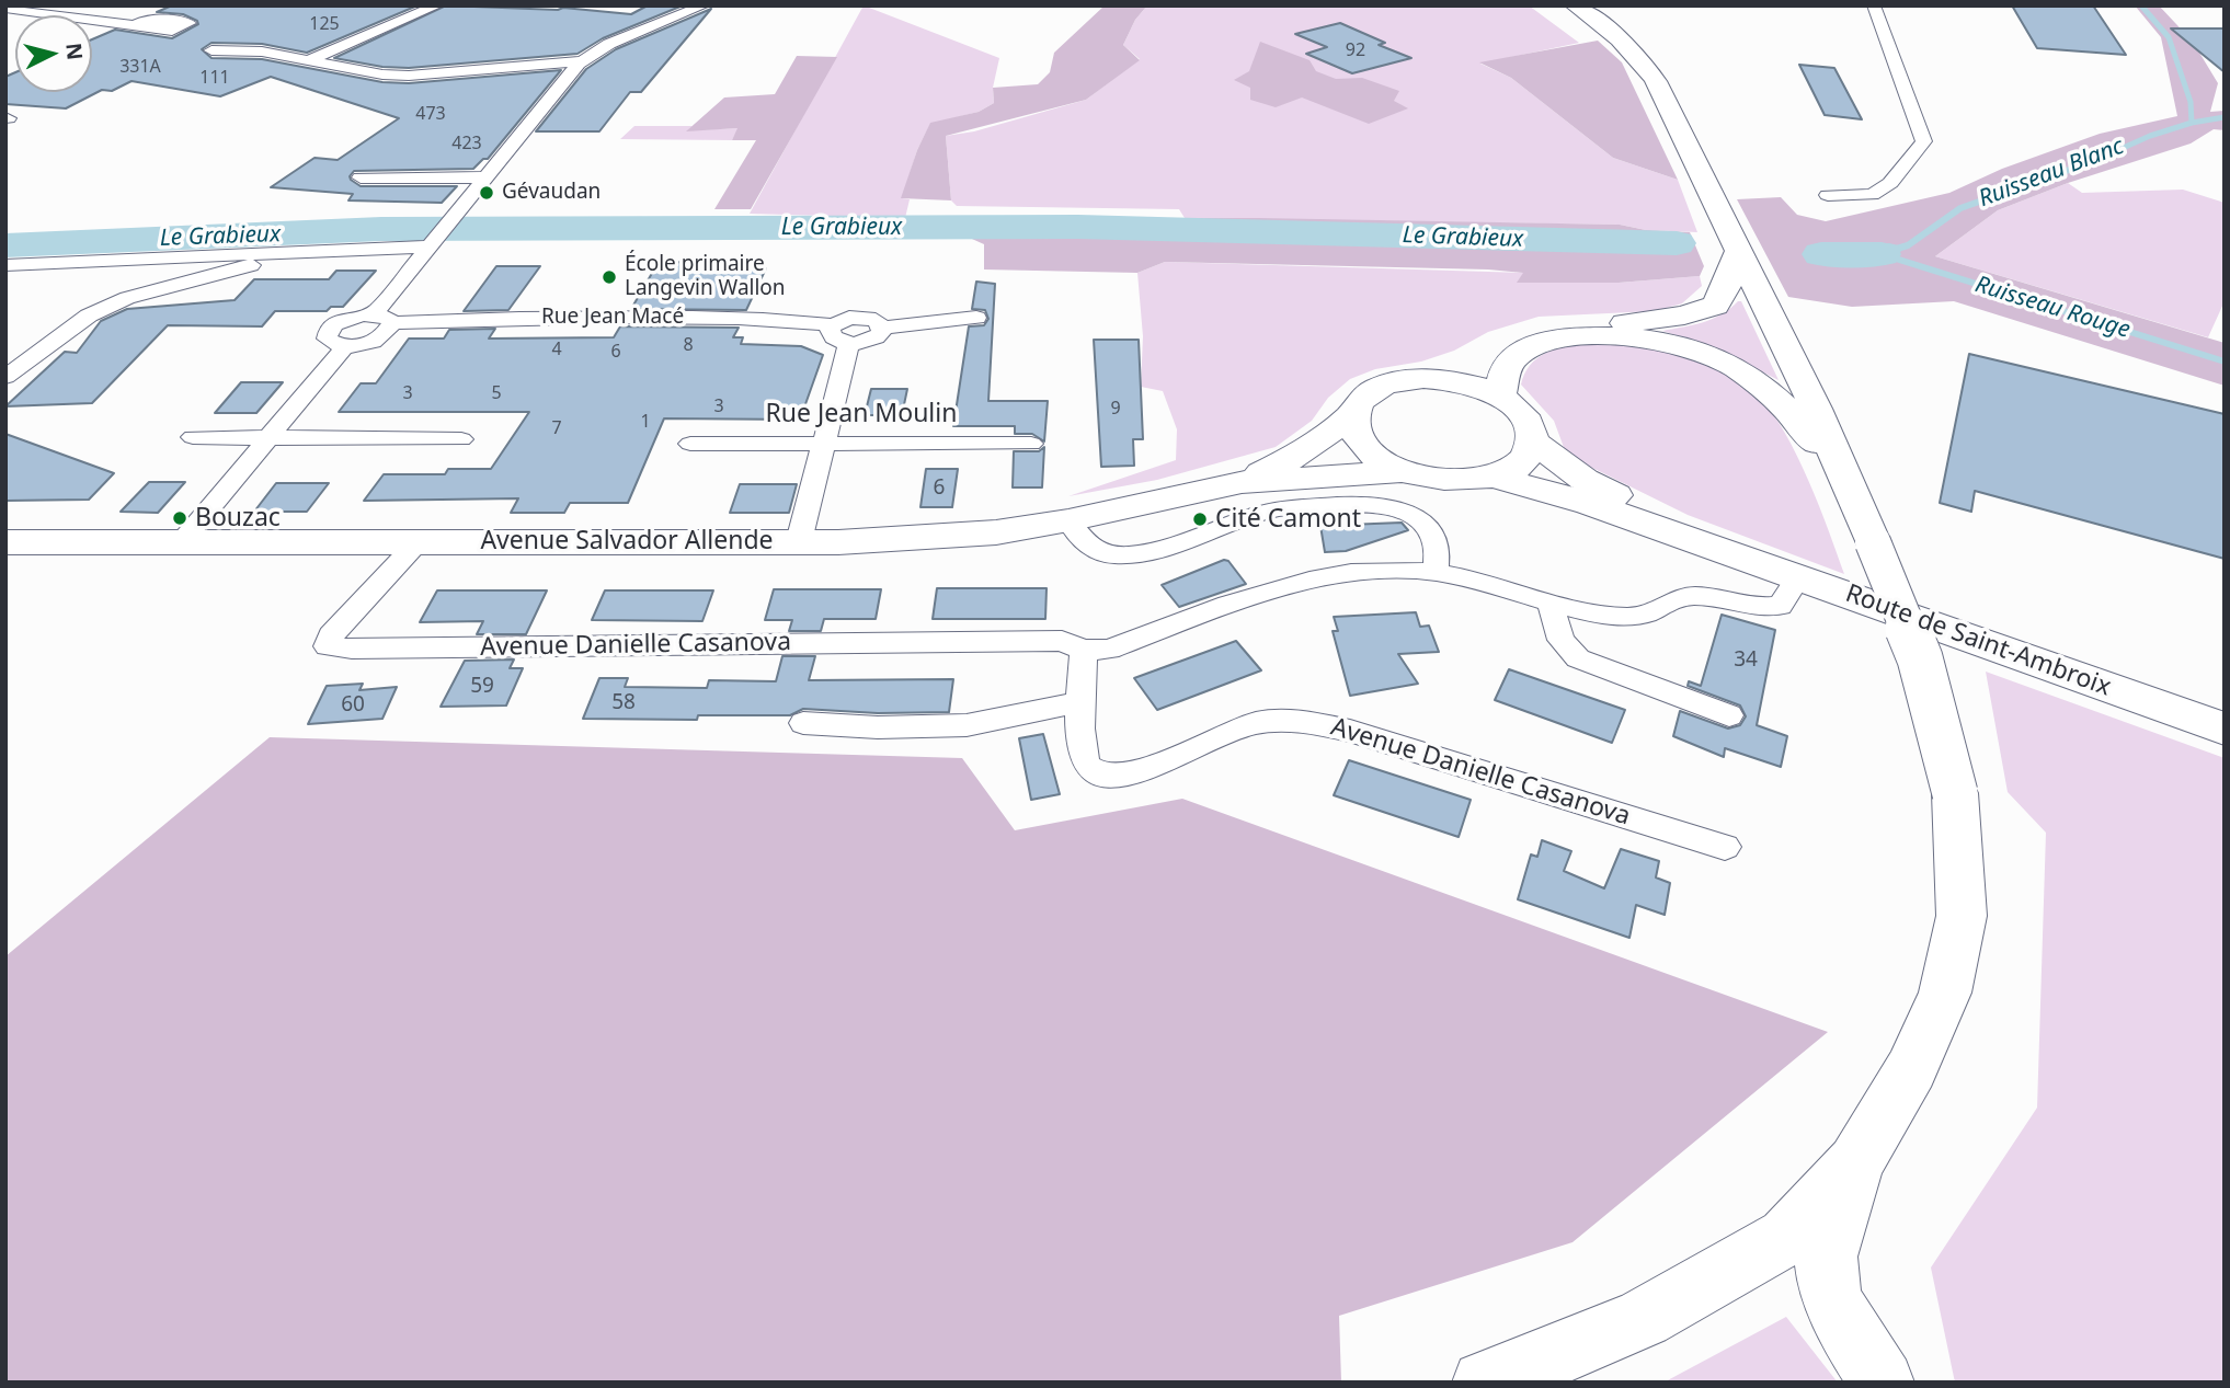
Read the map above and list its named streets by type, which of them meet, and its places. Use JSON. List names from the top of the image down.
{
  "streets": {
    "main road": ["Avenue Salvador Allende", "Route de Saint-Ambroix"],
    "street": ["Rue Jean Macé", "Rue Jean Moulin", "Avenue Danielle Casanova"]
  },
  "crossings": [
    ["Avenue Salvador Allende", "Route de Saint-Ambroix"],
    ["Avenue Salvador Allende", "Avenue Danielle Casanova"],
    ["Route de Saint-Ambroix", "Avenue Danielle Casanova"]
  ],
  "water": ["Ruisseau Blanc", "Le Grabieux", "Ruisseau Rouge"],
  "places": [
    "Gévaudan",
    "École primaire Langevin Wallon",
    "Bouzac",
    "Cité Camont"
  ],
  "house_numbers": [
    "125",
    "92",
    "331A",
    "111",
    "473",
    "423",
    "8",
    "4",
    "6",
    "3",
    "5",
    "3",
    "9",
    "1",
    "7",
    "6",
    "34",
    "59",
    "58",
    "60"
  ],
  "north": "right"
}
